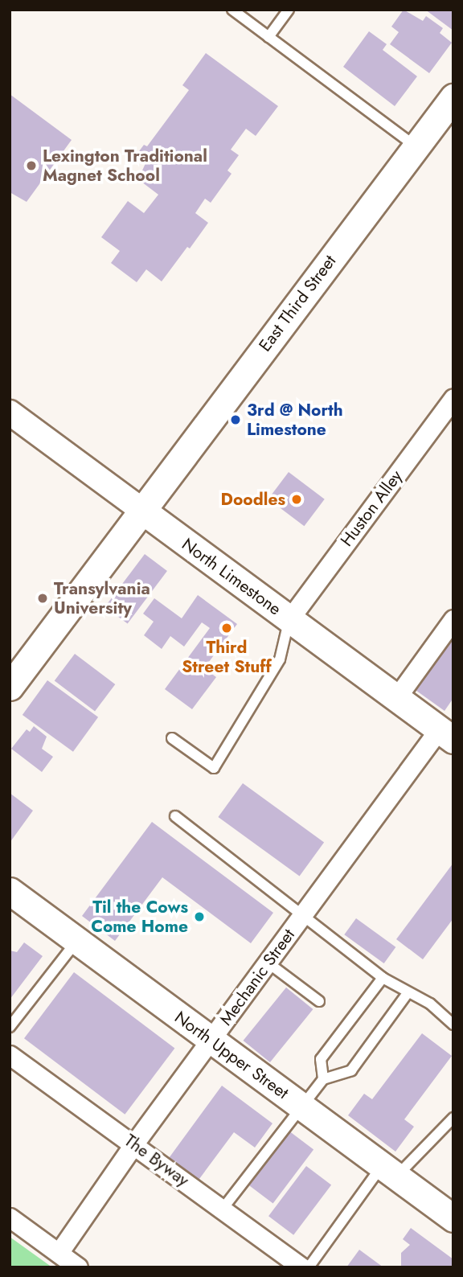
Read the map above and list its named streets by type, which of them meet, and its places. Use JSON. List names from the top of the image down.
{
  "streets": {
    "main road": ["East Third Street", "North Limestone", "North Upper Street"],
    "street": ["Huston Alley", "Mechanic Street", "The Byway"]
  },
  "crossings": [
    ["East Third Street", "North Limestone"],
    ["Huston Alley", "North Limestone"],
    ["North Limestone", "Mechanic Street"],
    ["Mechanic Street", "North Upper Street"],
    ["Mechanic Street", "The Byway"]
  ],
  "places": [
    "Lexington Traditional Magnet School",
    "3rd @ North Limestone",
    "Doodles",
    "Transylvania University",
    "Third Street Stuff",
    "Til the Cows Come Home"
  ]
}
